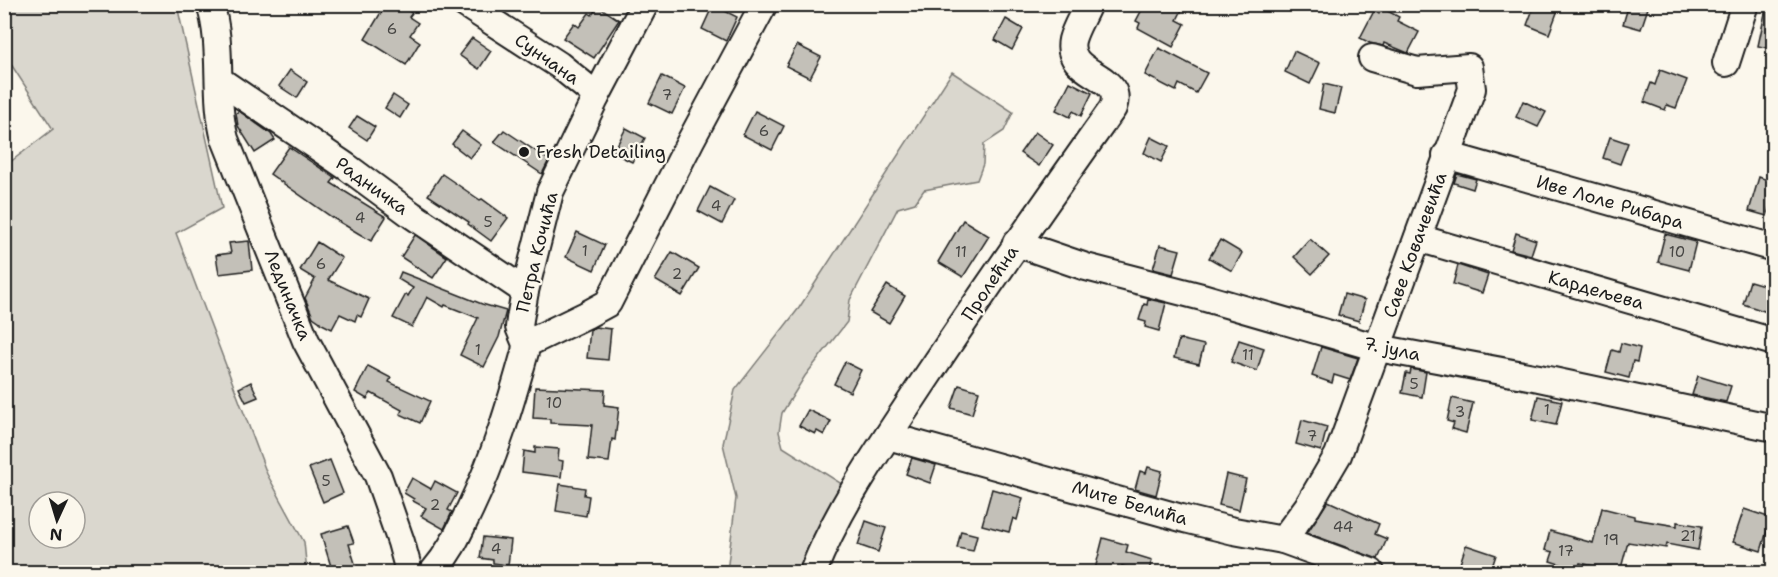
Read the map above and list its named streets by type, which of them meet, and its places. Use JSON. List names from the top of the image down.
{
  "streets": {
    "street": [
      "Сунчана",
      "Радничка",
      "Иве Лоле Рибара",
      "Саве Ковачевића",
      "Петра Кочића",
      "Пролећна",
      "Кардељева",
      "Лединачка",
      "7. јула",
      "Мите Белића"
    ]
  },
  "crossings": [
    ["Сунчана", "Петра Кочића"],
    ["Радничка", "Петра Кочића"],
    ["Радничка", "Лединачка"],
    ["Иве Лоле Рибара", "Саве Ковачевића"],
    ["Саве Ковачевића", "Кардељева"],
    ["Саве Ковачевића", "7. јула"],
    ["Саве Ковачевића", "Мите Белића"],
    ["Пролећна", "7. јула"],
    ["Пролећна", "Мите Белића"]
  ],
  "places": ["Fresh Detailing"],
  "house_numbers": [
    "6",
    "7",
    "6",
    "4",
    "4",
    "5",
    "1",
    "11",
    "10",
    "6",
    "2",
    "1",
    "11",
    "5",
    "10",
    "1",
    "3",
    "7",
    "5",
    "2",
    "44",
    "21",
    "19",
    "4",
    "17"
  ],
  "north": "bottom"
}
